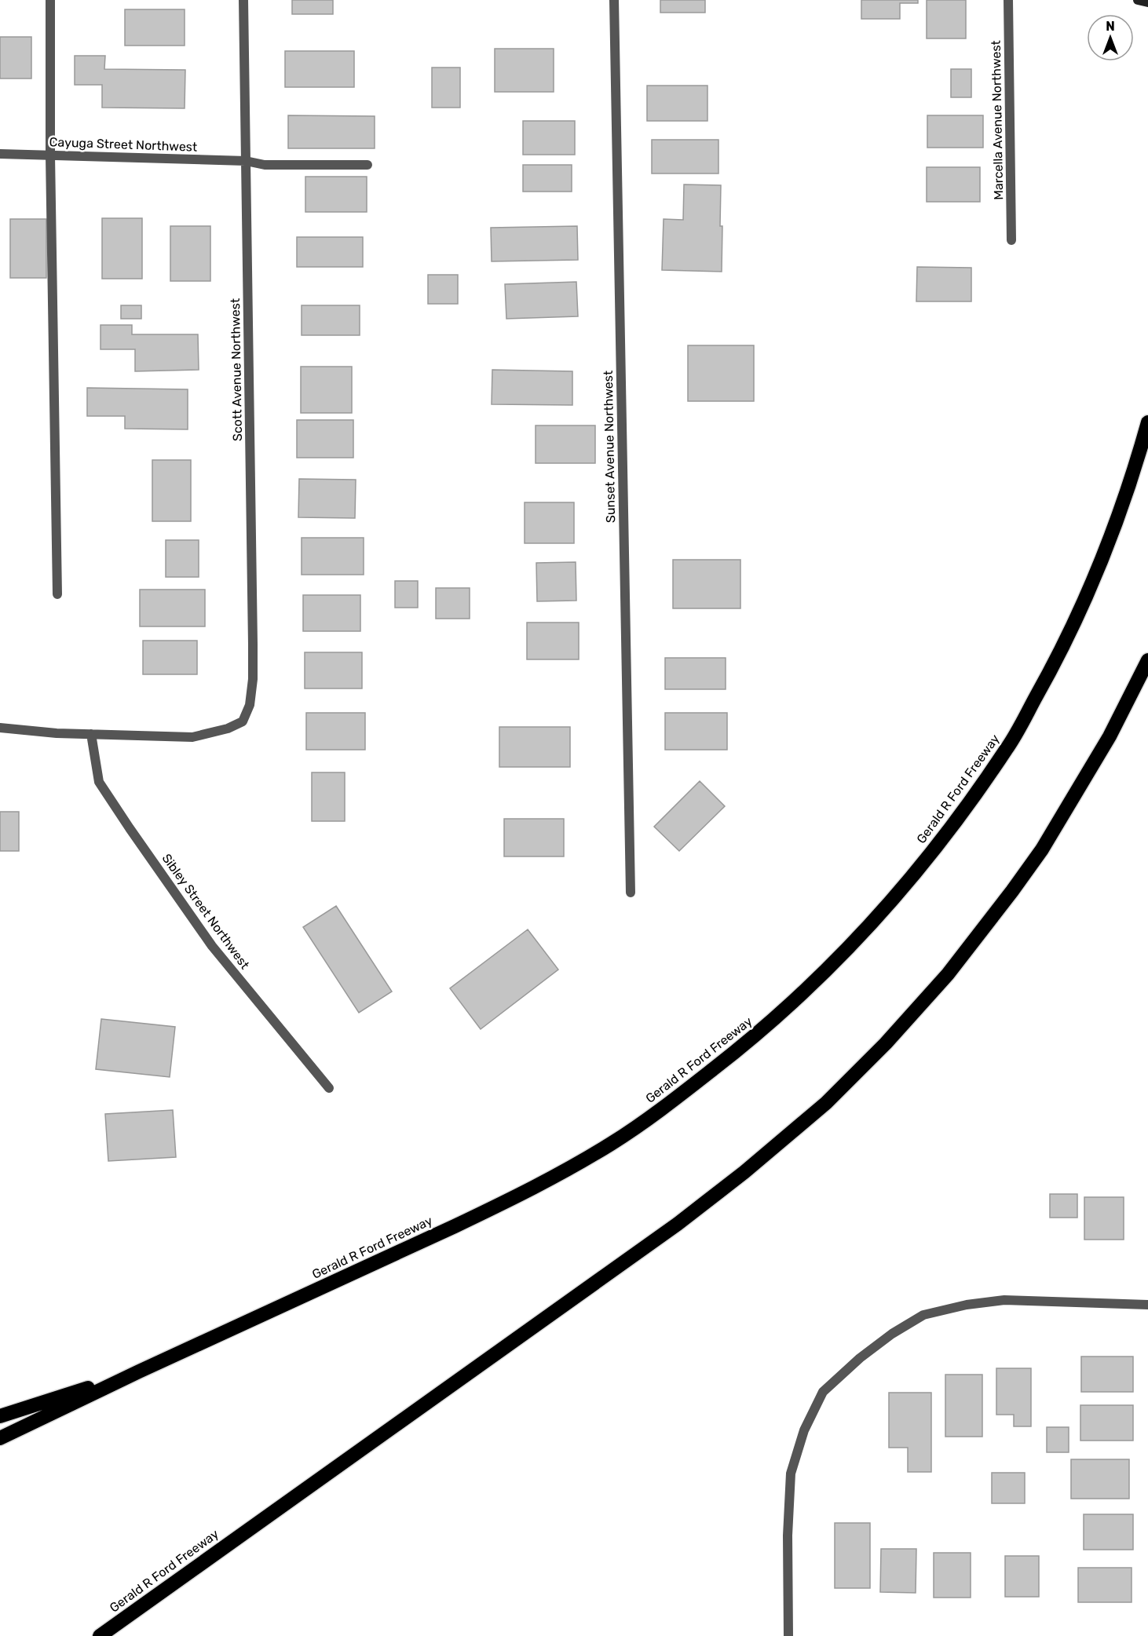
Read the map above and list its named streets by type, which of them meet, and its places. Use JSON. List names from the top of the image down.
{
  "streets": {
    "highway": ["Gerald R Ford Freeway"],
    "street": [
      "Marcella Avenue Northwest",
      "Cayuga Street Northwest",
      "Scott Avenue Northwest",
      "Sunset Avenue Northwest",
      "Sibley Street Northwest"
    ]
  },
  "crossings": [
    ["Cayuga Street Northwest", "Scott Avenue Northwest"],
    ["Scott Avenue Northwest", "Sibley Street Northwest"]
  ],
  "north": "top"
}
